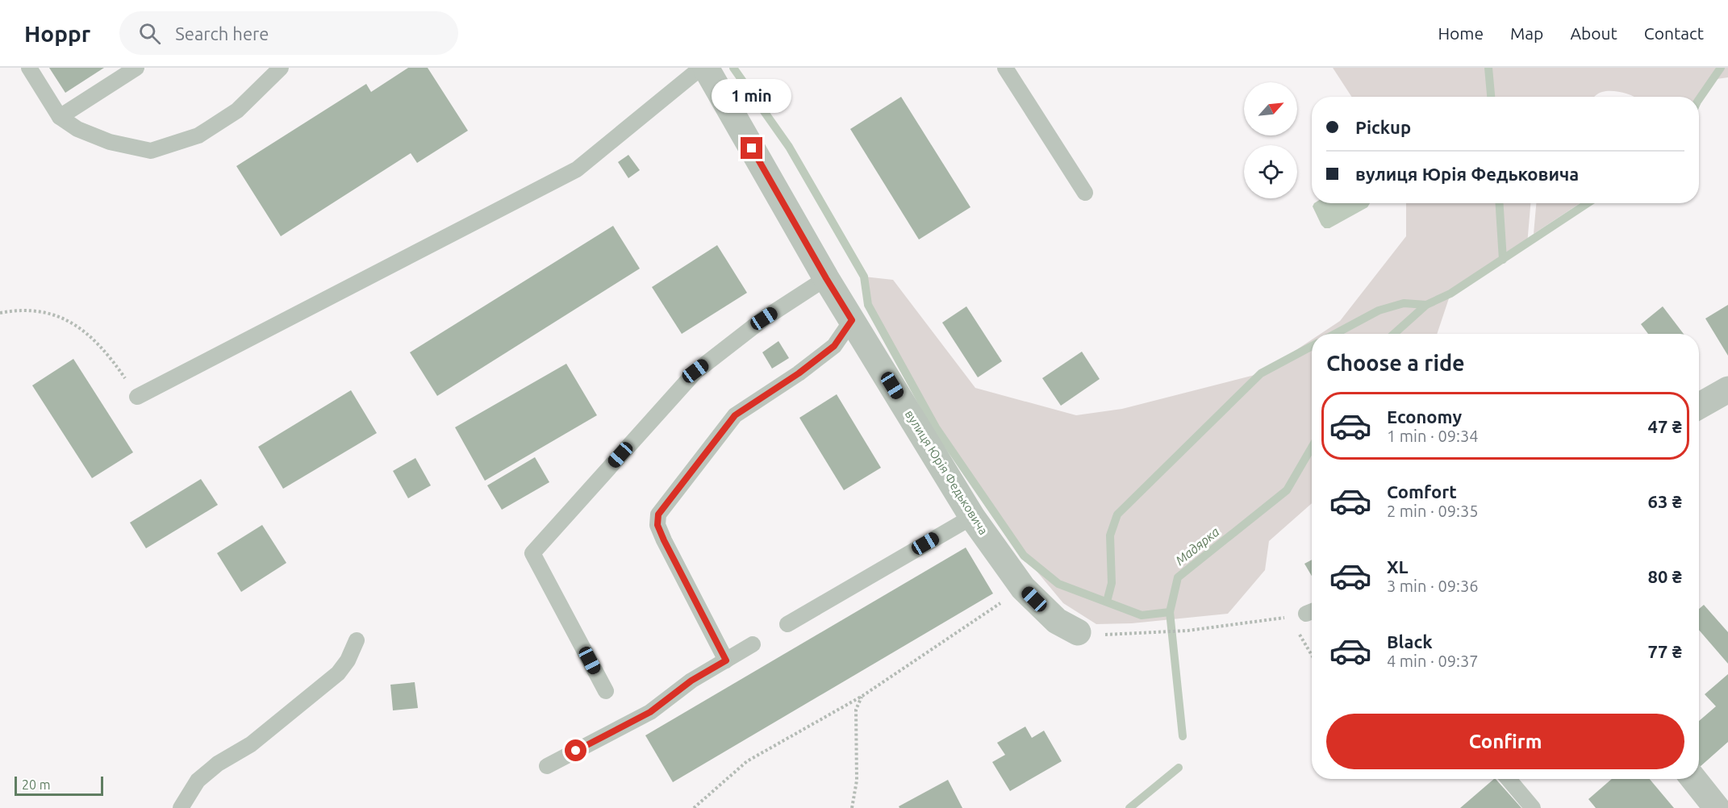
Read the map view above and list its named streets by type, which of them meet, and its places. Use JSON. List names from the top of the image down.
{
  "streets": {
    "street": ["вулиця Юрія Федьковича"]
  },
  "water": ["Мадярка"],
  "scale_bar": "20 m",
  "north": "top right",
  "page": {
    "header": "Hoppr",
    "search": "Search here",
    "nav": [
      "Home",
      "Map",
      "About",
      "Contact"
    ],
    "bubble": "1 min",
    "banner": ["Pickup", "вулиця Юрія Федьковича"],
    "heading": "Choose a ride",
    "list": [
      {
        "name": "Economy",
        "note": "1 min · 09:34",
        "value": "47 ₴"
      },
      {
        "name": "Comfort",
        "note": "2 min · 09:35",
        "value": "63 ₴"
      },
      {
        "name": "XL",
        "note": "3 min · 09:36",
        "value": "80 ₴"
      },
      {
        "name": "Black",
        "note": "4 min · 09:37",
        "value": "77 ₴"
      }
    ],
    "buttons": "Confirm",
    "scale": "20 m"
  }
}
